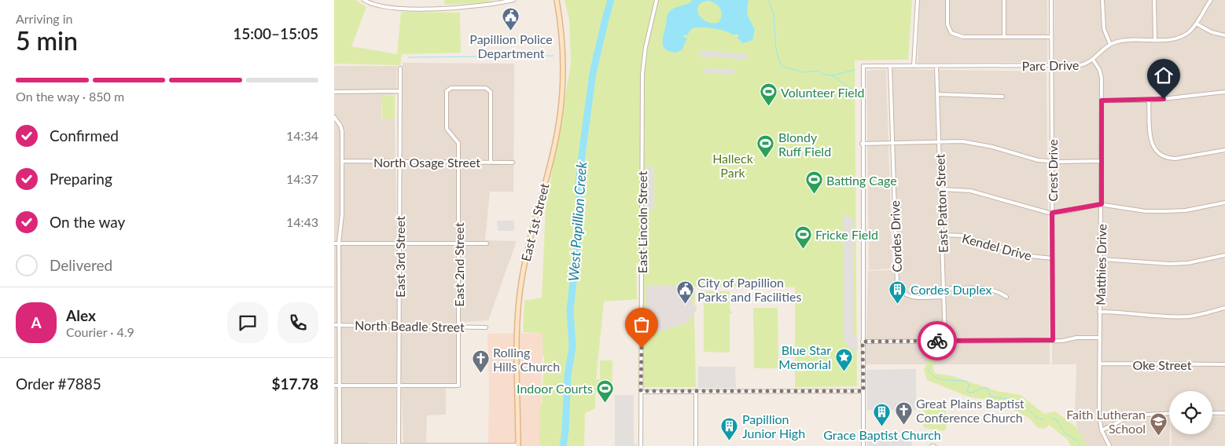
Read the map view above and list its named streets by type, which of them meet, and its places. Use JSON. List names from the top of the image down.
{
  "streets": {
    "main road": ["East 1st Street"],
    "street": [
      "Parc Drive",
      "North Osage Street",
      "Crest Drive",
      "East Patton Street",
      "East Lincoln Street",
      "Cordes Drive",
      "Kendel Drive",
      "East 3rd Street",
      "East 2nd Street",
      "Matthies Drive",
      "North Beadle Street",
      "Oke Street"
    ]
  },
  "crossings": [
    ["Parc Drive", "Crest Drive"],
    ["Parc Drive", "East Patton Street"],
    ["Parc Drive", "Cordes Drive"],
    ["Parc Drive", "Matthies Drive"],
    ["North Osage Street", "East 3rd Street"],
    ["North Osage Street", "East 2nd Street"],
    ["Crest Drive", "Kendel Drive"],
    ["East Patton Street", "Cordes Drive"],
    ["East Patton Street", "Kendel Drive"],
    ["East 3rd Street", "East 2nd Street"],
    ["East 3rd Street", "North Beadle Street"],
    ["East 2nd Street", "North Beadle Street"],
    ["Matthies Drive", "Oke Street"]
  ],
  "water": ["West Papillion Creek"],
  "parks": ["Halleck Park"],
  "places": {
    "public building": ["Papillion Police Department", "City of Papillion Parks and Facilities"],
    "sports": [
      "Volunteer Field",
      "Blondy Ruff Field",
      "Batting Cage",
      "Fricke Field",
      "Indoor Courts"
    ],
    "building": ["Cordes Duplex", "Grace Baptist Church", "Papillion Junior High"],
    "place": ["Blue Star Memorial"],
    "church": ["Rolling Hills Church", "Great Plains Baptist Conference Church"],
    "school or university": ["Faith Lutheran School"]
  },
  "page": {
    "heading": ["5 min", "Arriving in", "15:00–15:05"],
    "panel": [
      "Alex",
      "Courier · 4.9",
      "Order #7885",
      "$17.78"
    ],
    "bar": "On the way · 850 m",
    "list": [
      ["Confirmed", "14:34"],
      ["Preparing", "14:37"],
      ["On the way", "14:43"],
      "Delivered"
    ],
    "round": "A"
  }
}
